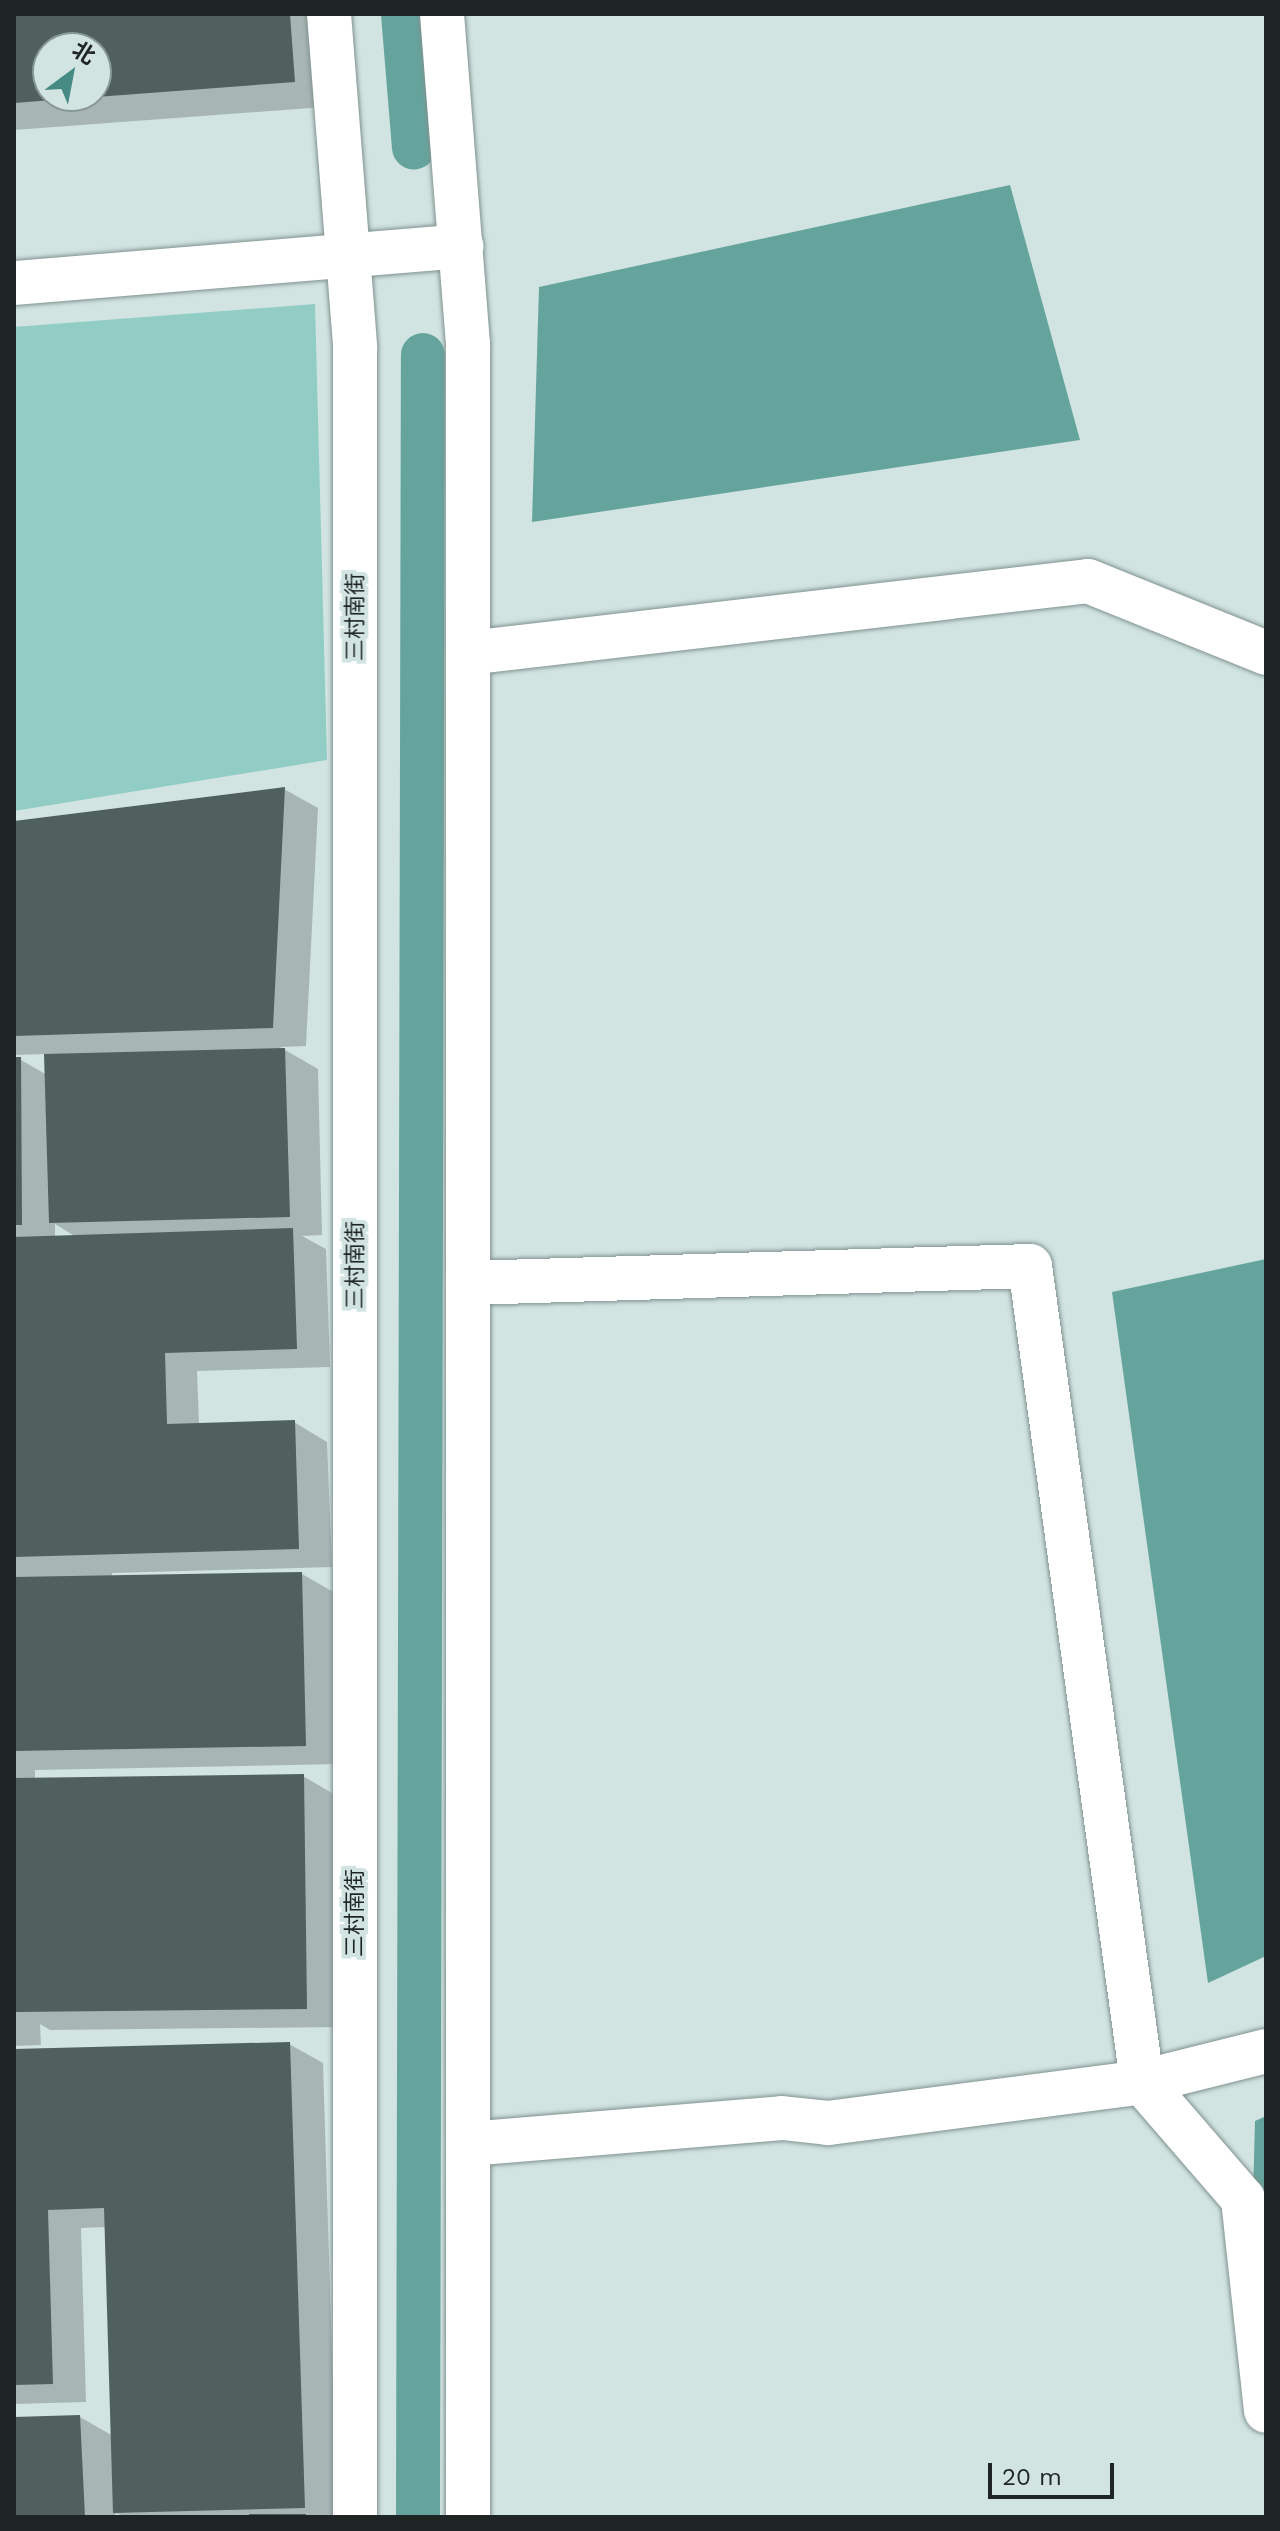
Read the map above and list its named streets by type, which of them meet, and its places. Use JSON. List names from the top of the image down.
{
  "streets": {
    "street": ["三村南街"]
  },
  "scale_bar": "20 m",
  "north": "top right"
}
